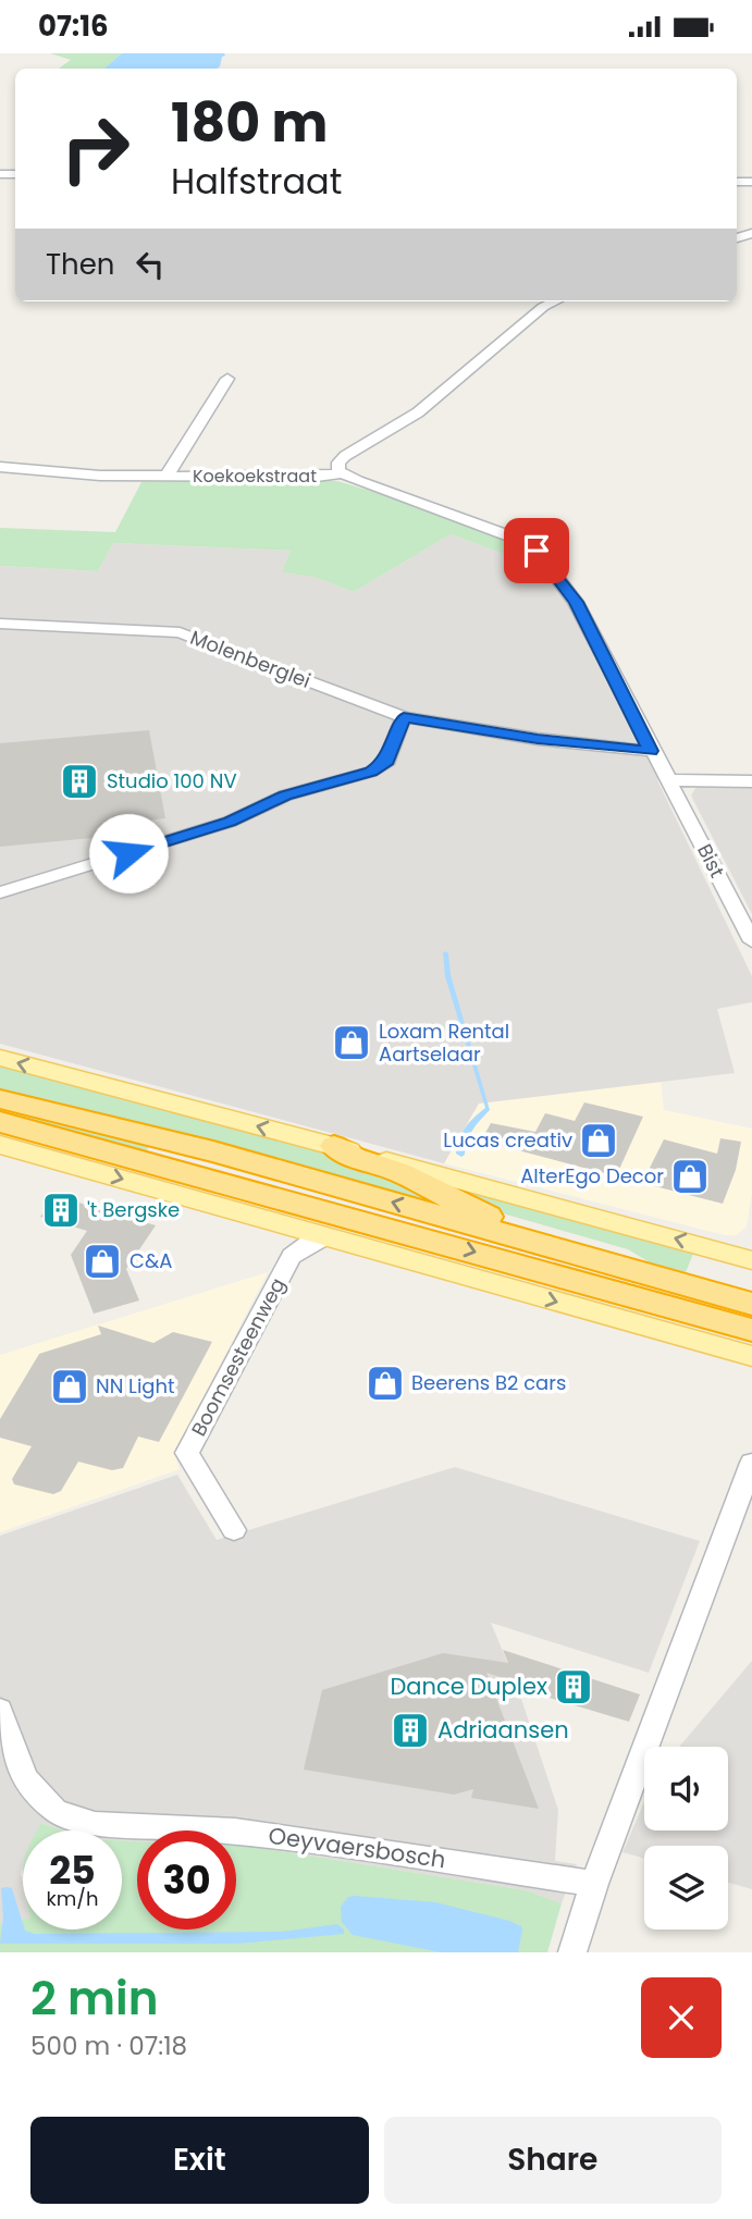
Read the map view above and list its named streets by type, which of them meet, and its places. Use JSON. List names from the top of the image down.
{
  "streets": {
    "street": [
      "Koekoekstraat",
      "Molenberglei",
      "Bist",
      "Boomsesteenweg",
      "Oeyvaersbosch"
    ]
  },
  "crossings": [
    ["Koekoekstraat", "Bist"],
    ["Molenberglei", "Bist"]
  ],
  "places": {
    "building": [
      "Studio 100 NV",
      "'t Bergske",
      "Dance Duplex",
      "Adriaansen"
    ],
    "shop": [
      "Loxam Rental Aartselaar",
      "Lucas creativ",
      "AlterEgo Decor",
      "C&A",
      "Beerens B2 cars",
      "NN Light"
    ]
  },
  "page": {
    "status": "07:16",
    "turn": ["180 m", "Halfstraat"],
    "then": "Then",
    "speed": "25 km/h",
    "limit": "30",
    "heading": ["2 min", "500 m · 07:18"],
    "buttons": ["Exit", "Share"]
  }
}
